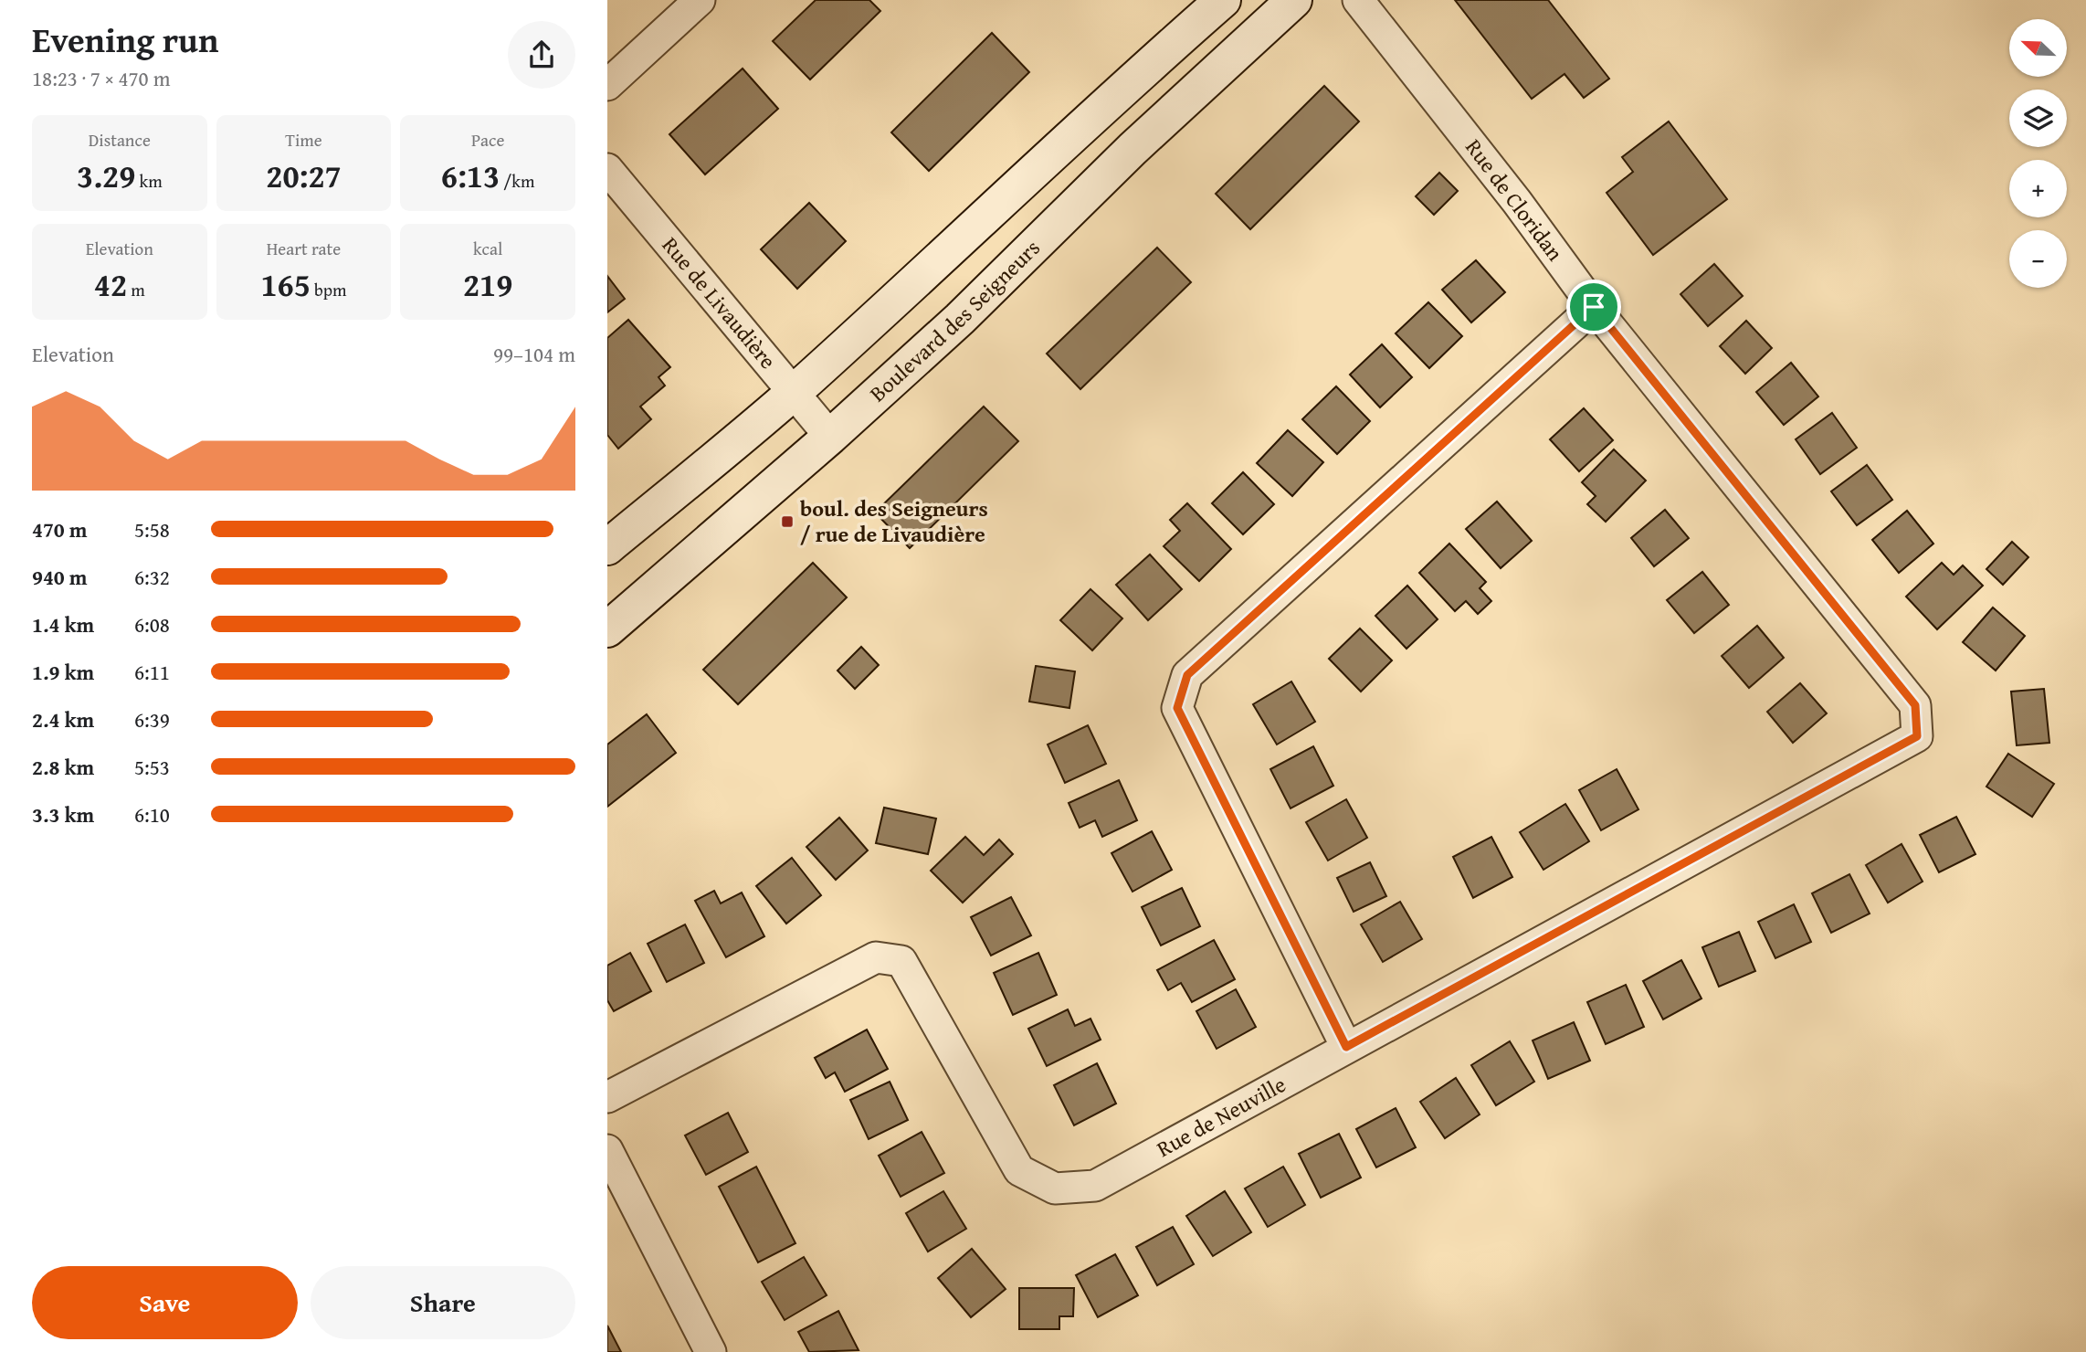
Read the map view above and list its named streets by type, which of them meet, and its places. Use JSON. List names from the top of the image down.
{
  "streets": {
    "street": [
      "Rue de Cloridan",
      "Rue de Livaudière",
      "Boulevard des Seigneurs",
      "Rue de Neuville"
    ]
  },
  "crossings": [
    ["Rue de Cloridan", "Rue de Neuville"],
    ["Rue de Livaudière", "Boulevard des Seigneurs"]
  ],
  "places": {
    "transit": ["boul. des Seigneurs / rue de Livaudière"]
  },
  "north": "top left",
  "page": {
    "heading": ["Evening run", "18:23 · 7 × 470 m"],
    "map_buttons": ["+", "−"],
    "stats": [
      ["Distance", "3.29 km"],
      ["Time", "20:27"],
      ["Pace", "6:13 /km"],
      ["Elevation", "42 m"],
      ["Heart rate", "165 bpm"],
      ["kcal", "219"]
    ],
    "chart": ["Elevation", "99–104 m"],
    "list": [
      {
        "name": "470 m",
        "note": "5:58"
      },
      {
        "name": "940 m",
        "note": "6:32"
      },
      {
        "name": "1.4 km",
        "note": "6:08"
      },
      {
        "name": "1.9 km",
        "note": "6:11"
      },
      {
        "name": "2.4 km",
        "note": "6:39"
      },
      {
        "name": "2.8 km",
        "note": "5:53"
      },
      {
        "name": "3.3 km",
        "note": "6:10"
      }
    ],
    "buttons": ["Save", "Share"]
  }
}
